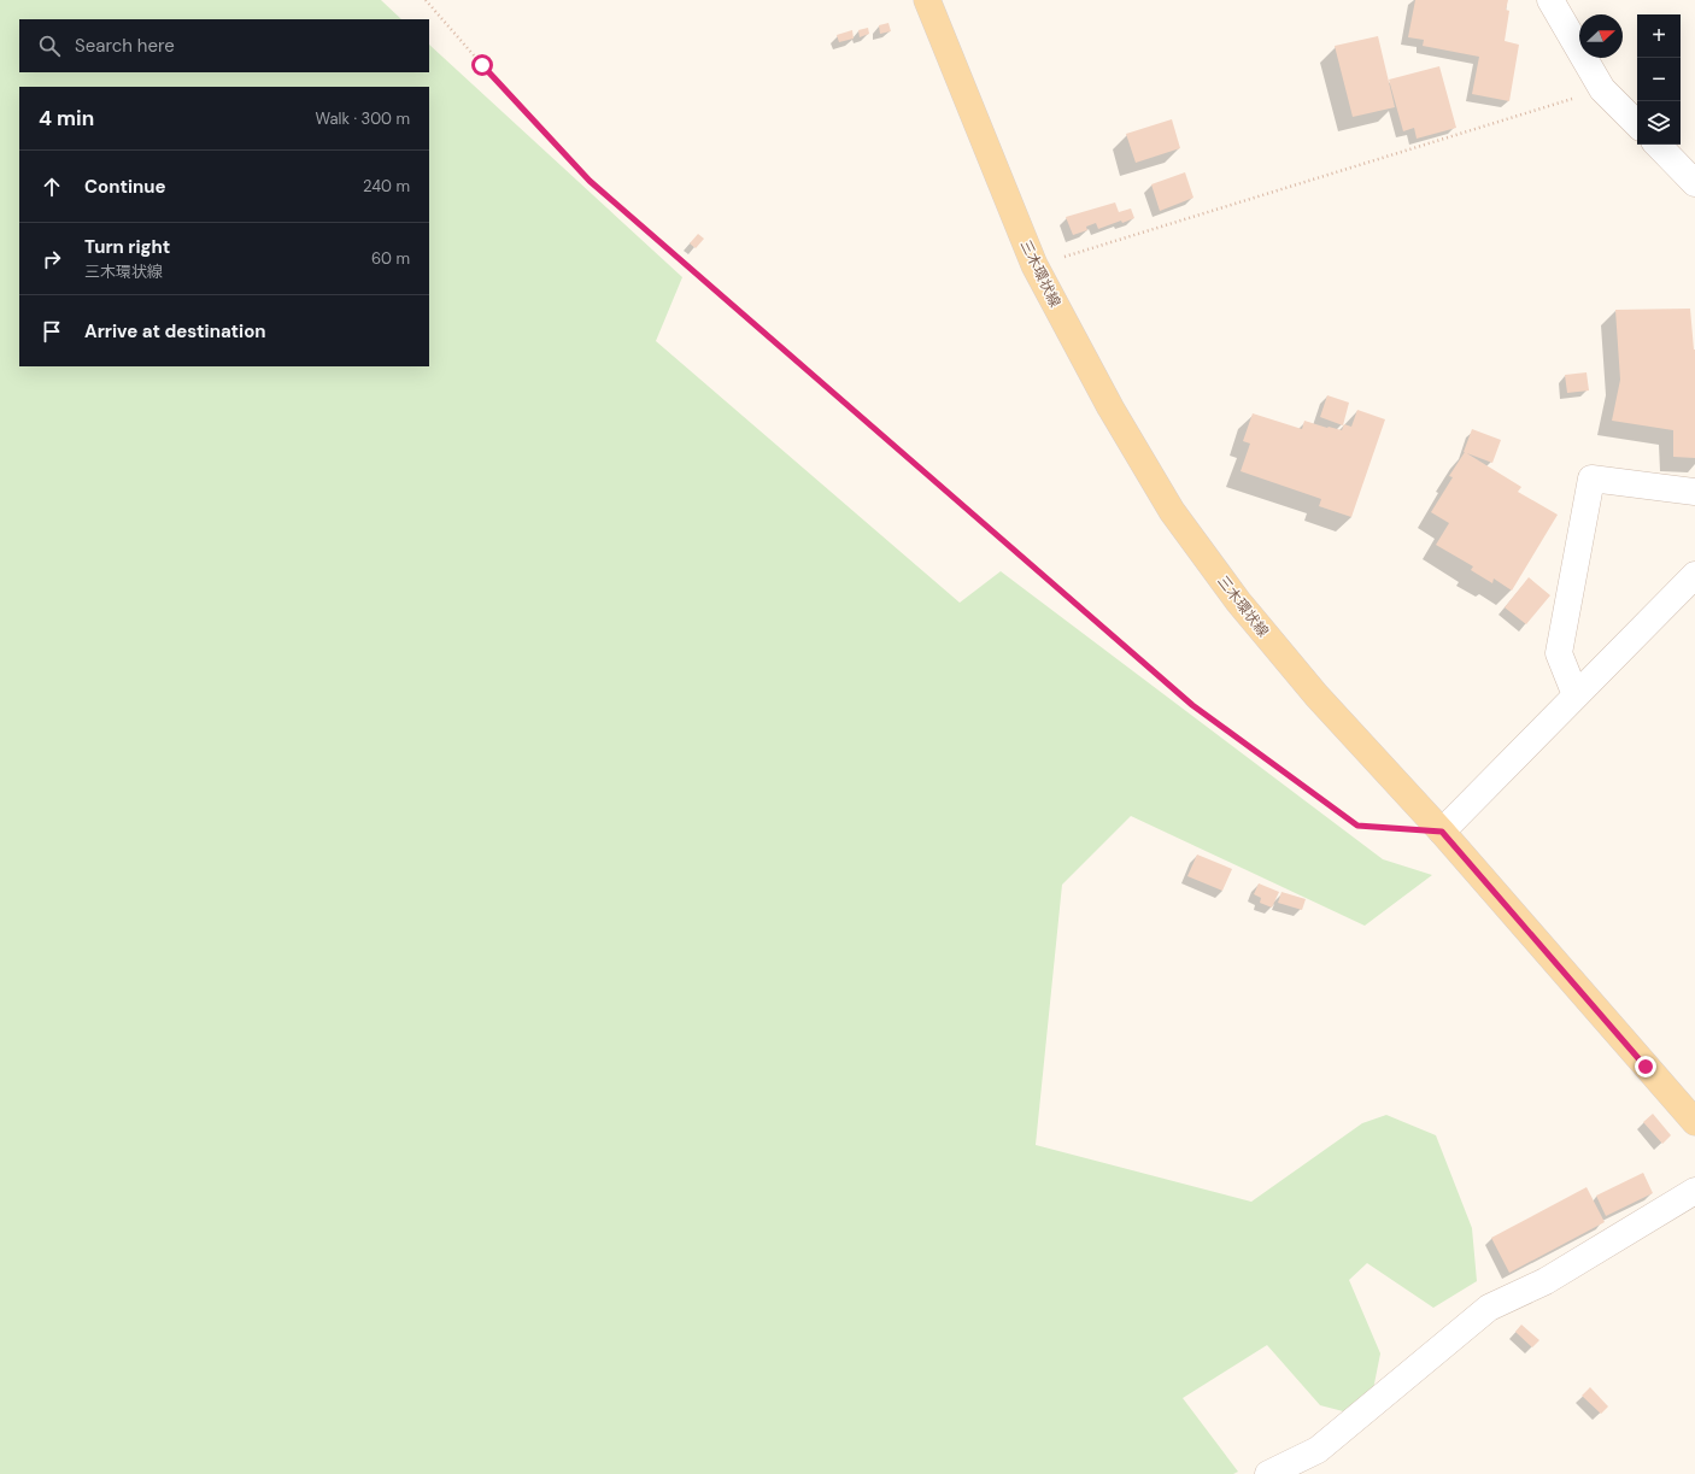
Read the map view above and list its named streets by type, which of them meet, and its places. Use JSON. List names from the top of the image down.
{
  "streets": {
    "main road": ["三木環状線"]
  },
  "north": "right",
  "page": {
    "map_buttons": ["+", "−"],
    "search": "Search here",
    "heading": ["4 min", "Walk · 300 m"],
    "list": [
      ["Continue", "240 m"],
      ["Turn right", "三木環状線", "60 m"],
      "Arrive at destination"
    ]
  }
}
